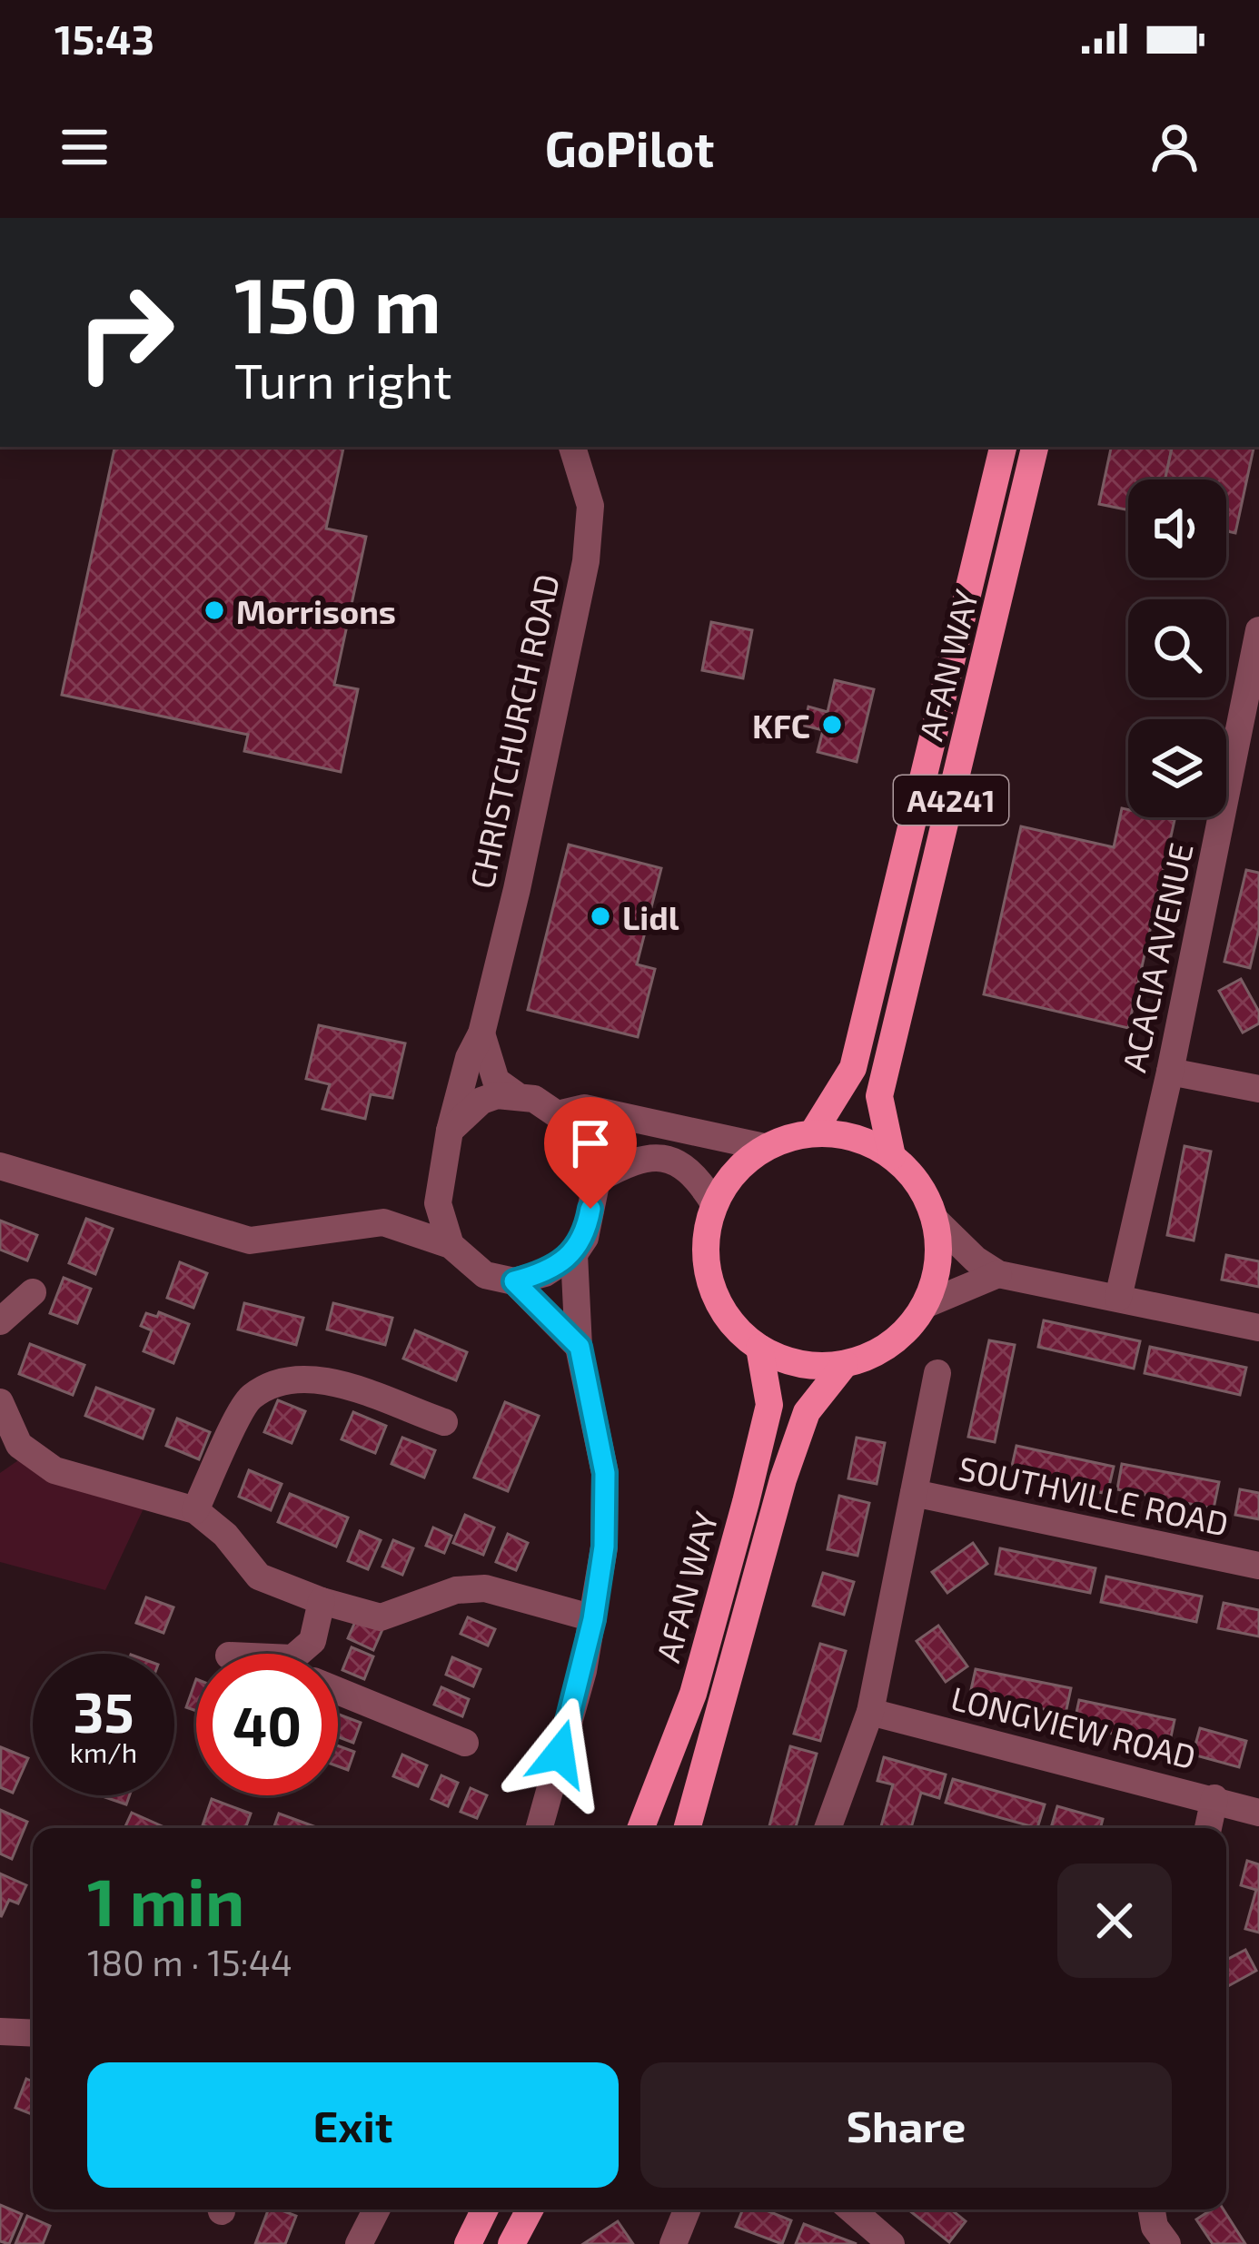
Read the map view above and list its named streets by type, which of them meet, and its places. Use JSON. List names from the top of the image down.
{
  "streets": {
    "main road": ["AFAN WAY", "A4241"],
    "street": [
      "CHRISTCHURCH ROAD",
      "ACACIA AVENUE",
      "SOUTHVILLE ROAD",
      "LONGVIEW ROAD"
    ]
  },
  "crossings": [
    ["AFAN WAY", "A4241"]
  ],
  "places": ["Morrisons", "KFC", "Lidl"],
  "page": {
    "status": "15:43",
    "header": "GoPilot",
    "turn": ["150 m", "Turn right"],
    "speed": "35 km/h",
    "limit": "40",
    "heading": ["1 min", "180 m · 15:44"],
    "buttons": ["Exit", "Share"]
  }
}
